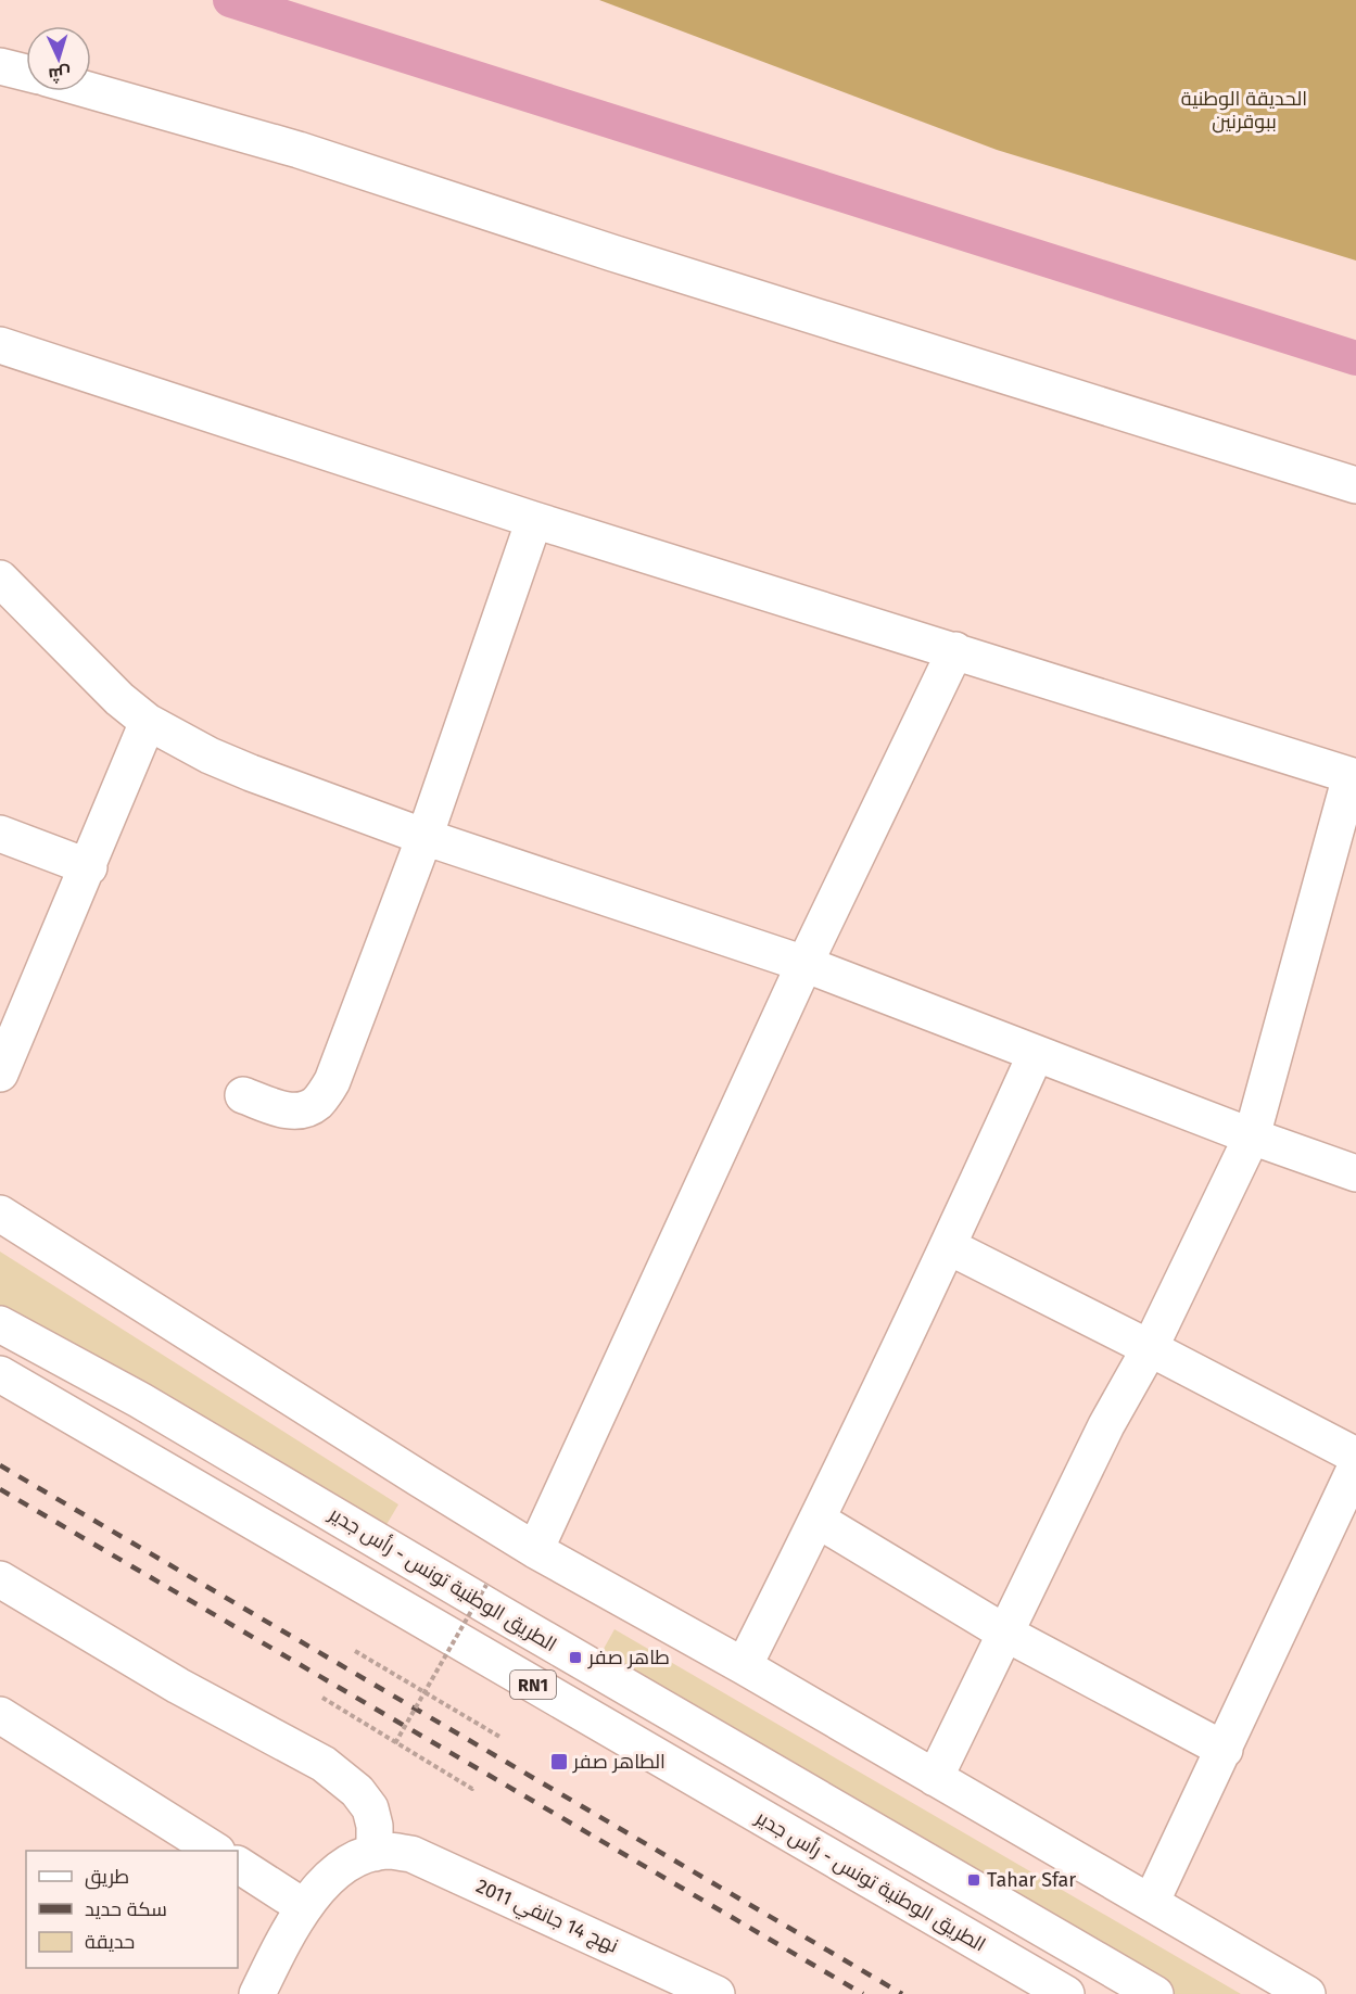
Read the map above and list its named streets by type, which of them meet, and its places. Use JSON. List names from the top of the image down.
{
  "streets": {
    "main road": ["الطريق الوطنية تونس - رأس جدير", "RN1", "نهج 14 جانفي 2011"]
  },
  "parks": ["الحديقة الوطنية ببوقرنين"],
  "places": {
    "transit": ["طاهر صفر", "الطاهر صفر", "Tahar Sfar"]
  },
  "legend": ["طريق", "سكة حديد", "حديقة"],
  "north": "bottom"
}
